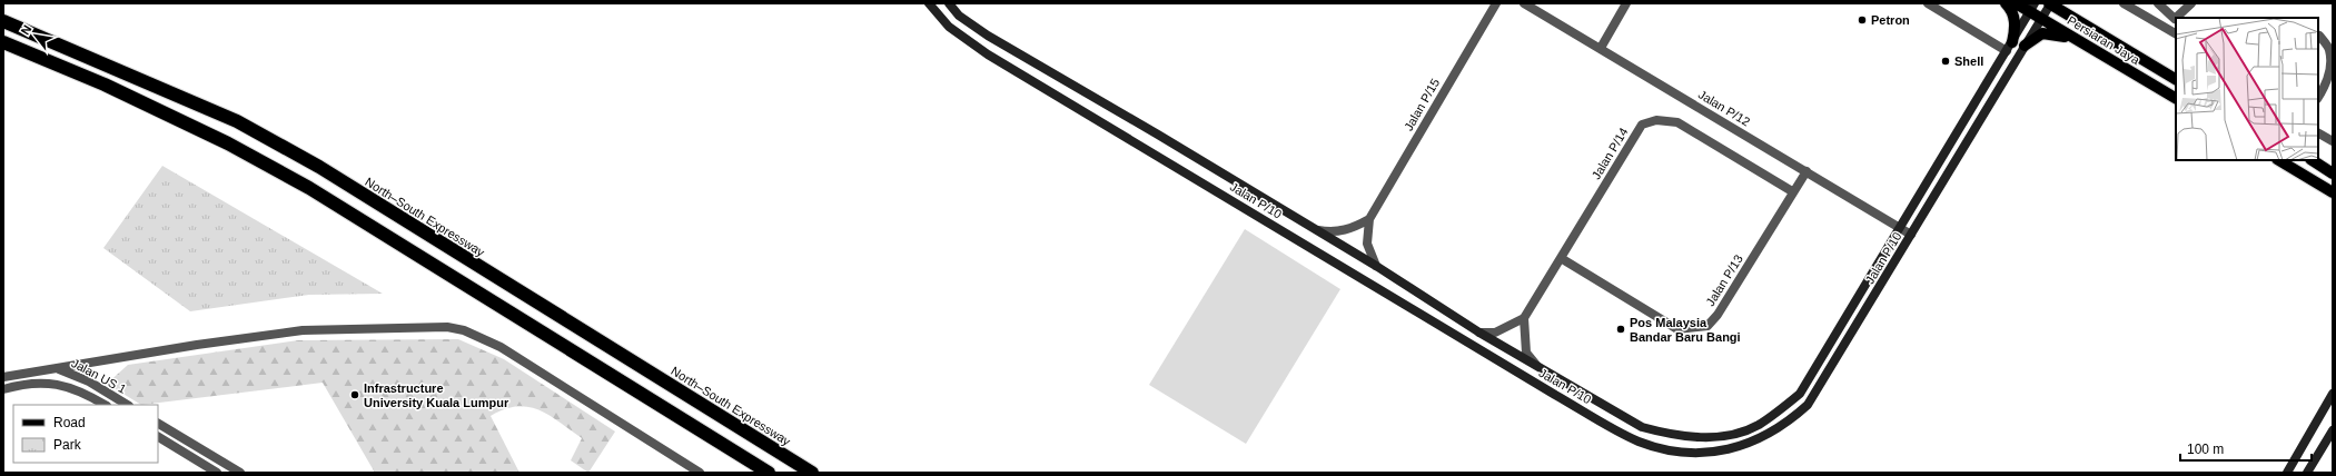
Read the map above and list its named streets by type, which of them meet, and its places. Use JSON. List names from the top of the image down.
{
  "streets": {
    "highway": ["North–South Expressway"],
    "main road": ["Persiaran Jaya"],
    "street": [
      "Jalan P/15",
      "Jalan P/12",
      "Jalan P/14",
      "Jalan P/10",
      "Jalan P/13",
      "Jalan US 1"
    ]
  },
  "crossings": [
    ["Persiaran Jaya", "Jalan P/10"],
    ["Jalan P/15", "Jalan P/10"],
    ["Jalan P/12", "Jalan P/10"],
    ["Jalan P/12", "Jalan P/13"],
    ["Jalan P/14", "Jalan P/13"]
  ],
  "places": [
    "Petron",
    "Shell",
    "Pos Malaysia Bandar Baru Bangi",
    "Infrastructure University Kuala Lumpur"
  ],
  "legend": ["Road", "Park"],
  "scale_bar": "100 m",
  "north": "top left"
}
